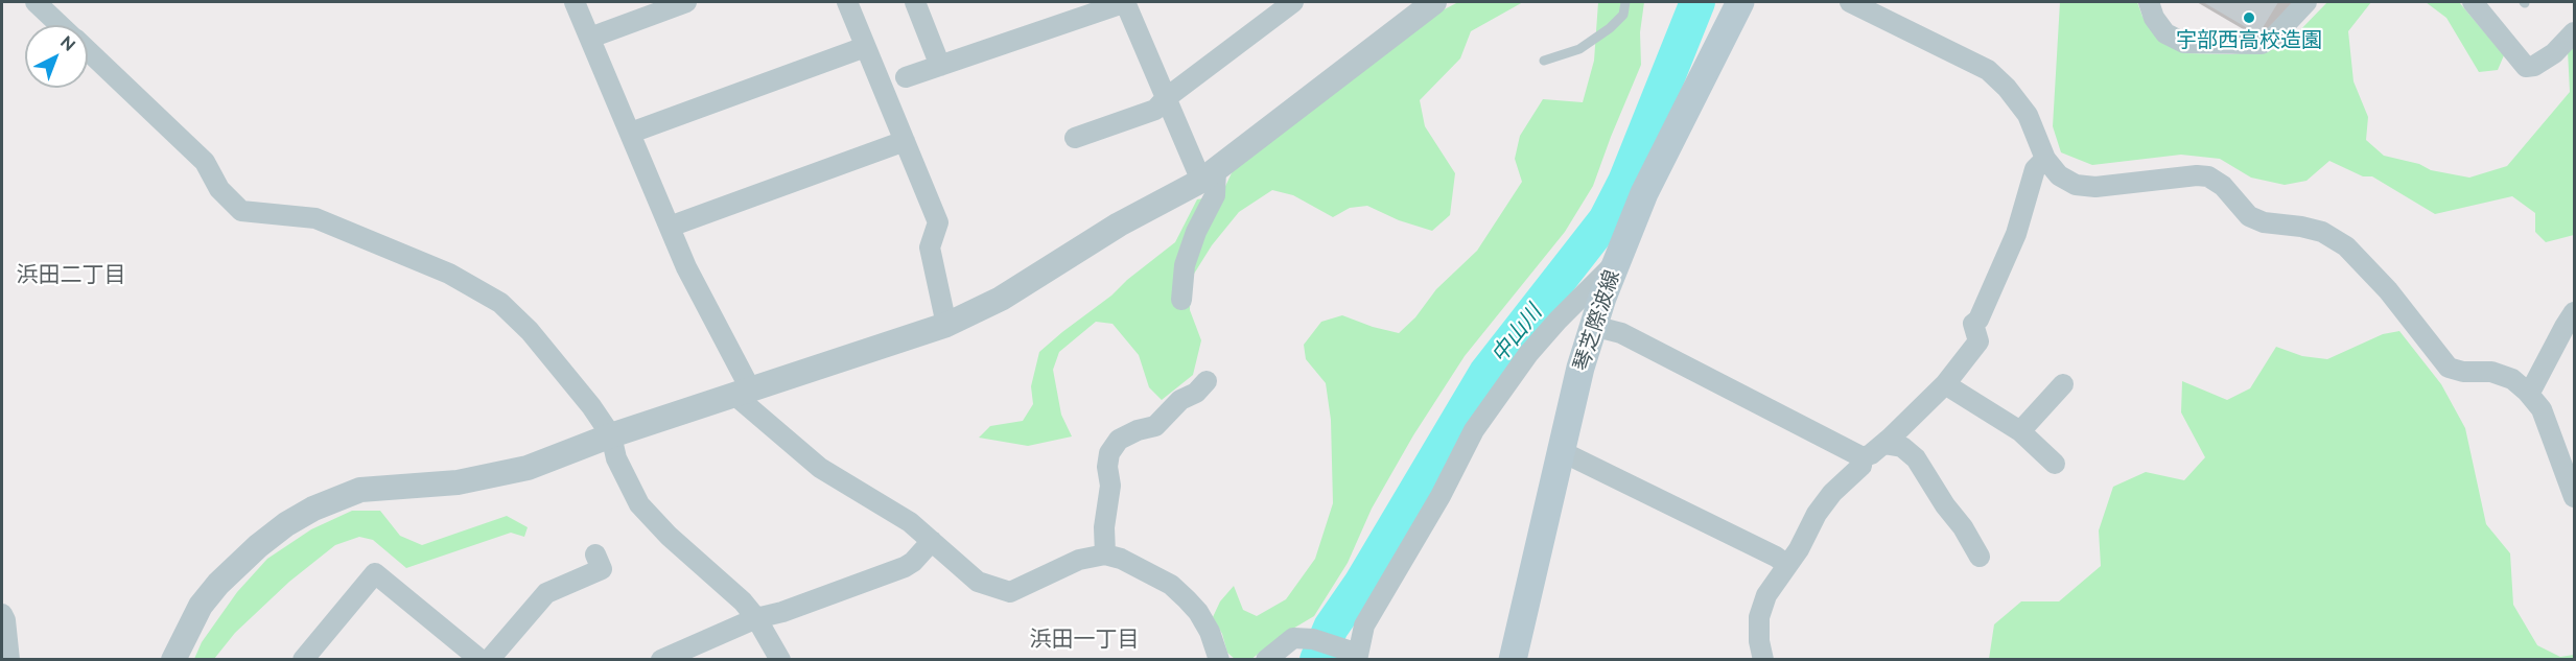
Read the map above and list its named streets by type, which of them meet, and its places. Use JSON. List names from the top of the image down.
{
  "streets": {
    "main road": ["琴芝際波線"]
  },
  "districts": ["浜田二丁目", "浜田一丁目"],
  "water": ["中山川"],
  "places": ["宇部西高校造園"],
  "north": "top right"
}
